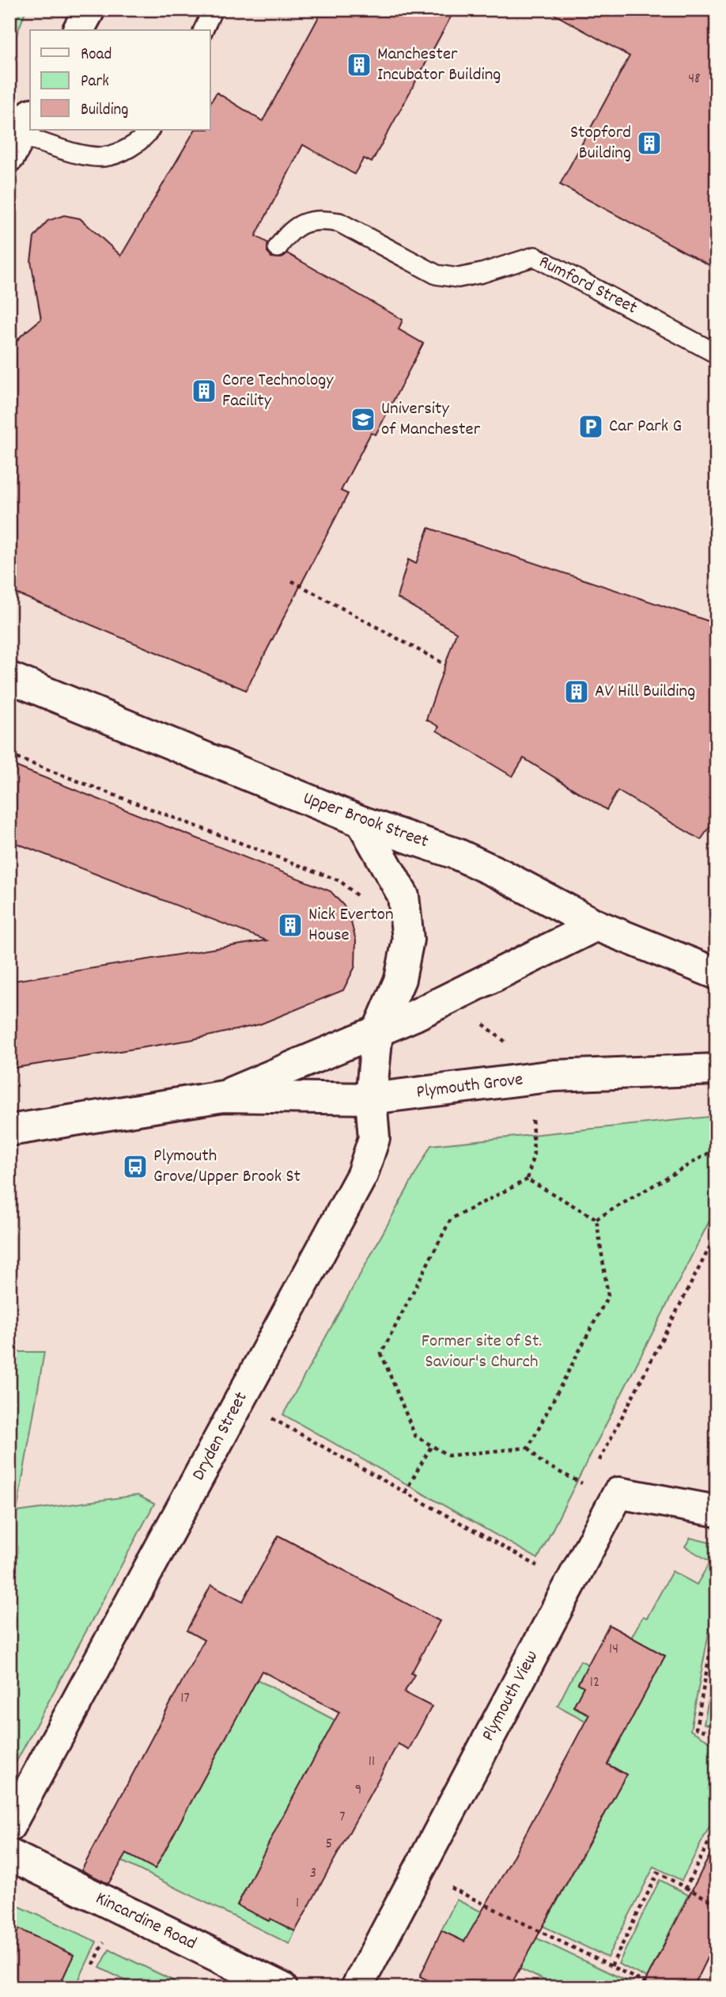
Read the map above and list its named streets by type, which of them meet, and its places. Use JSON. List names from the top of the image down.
{
  "streets": {
    "main road": [
      "Upper Brook Street",
      "Plymouth Grove",
      "Dryden Street",
      "Plymouth View",
      "Kincardine Road"
    ],
    "lane": ["Rumford Street"]
  },
  "crossings": [
    ["Upper Brook Street", "Plymouth Grove"],
    ["Upper Brook Street", "Dryden Street"],
    ["Plymouth Grove", "Dryden Street"]
  ],
  "parks": ["Former site of St. Saviour's Church"],
  "places": {
    "building": [
      "Manchester Incubator Building",
      "Stopford Building",
      "Core Technology Facility",
      "AV Hill Building",
      "Nick Everton House"
    ],
    "school or university": ["University of Manchester"],
    "parking": ["Car Park G"],
    "bus stop": ["Plymouth Grove/Upper Brook St"]
  },
  "house_numbers": [
    "48",
    "14",
    "12",
    "17",
    "11",
    "9",
    "7",
    "5",
    "3",
    "1"
  ],
  "legend": ["Road", "Park", "Building"]
}
